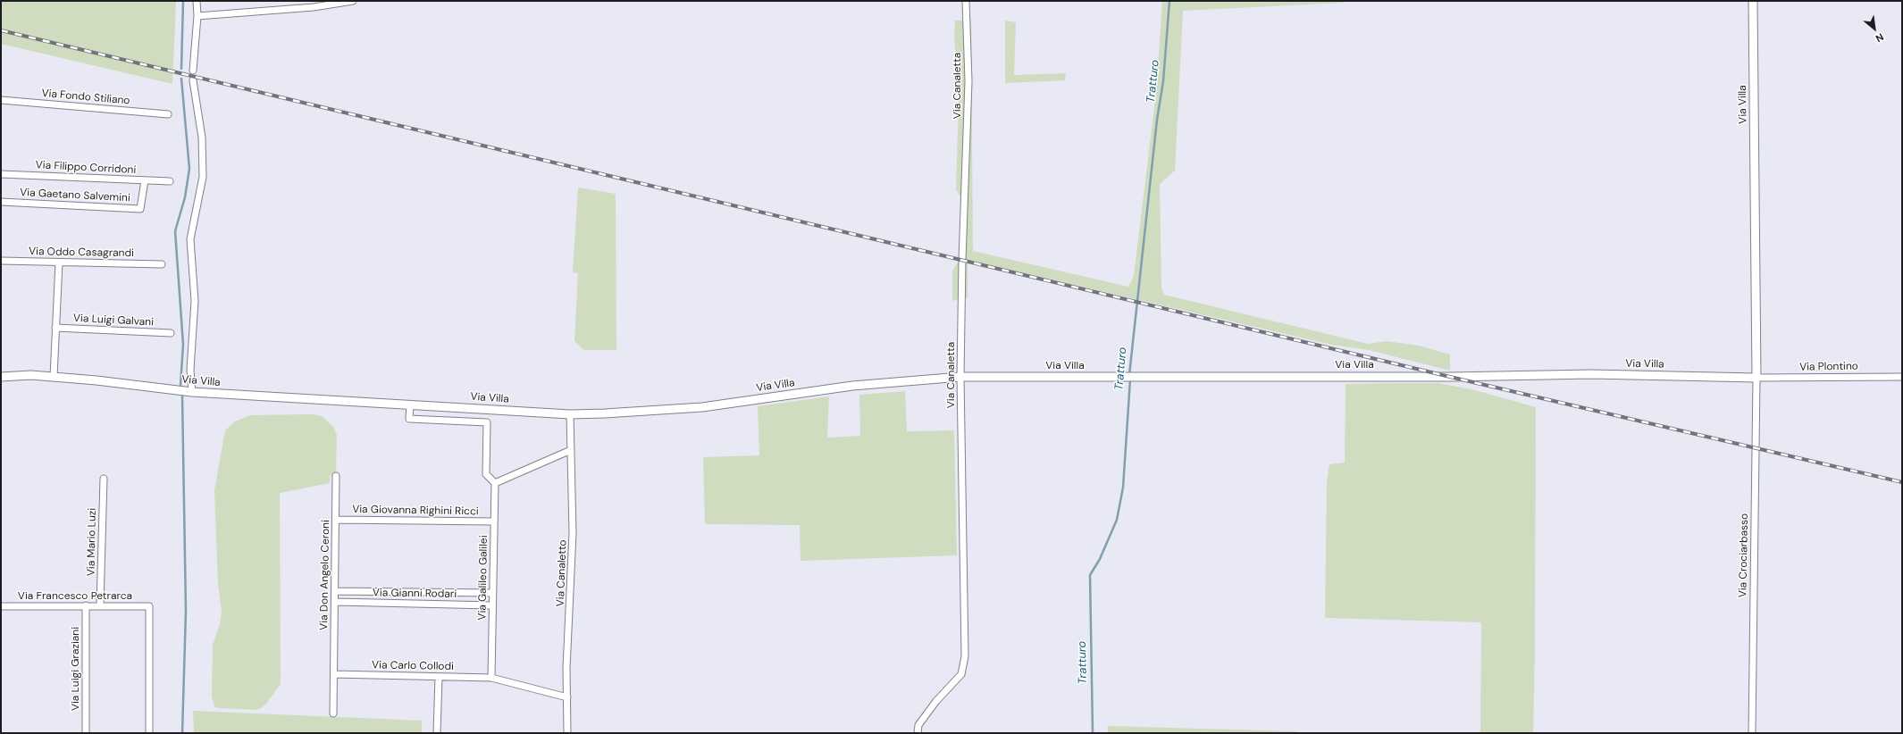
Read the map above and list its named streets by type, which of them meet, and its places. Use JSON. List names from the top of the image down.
{
  "streets": {
    "street": [
      "Via Canaletta",
      "Via Fondo Stiliano",
      "Via Villa",
      "Via Filippo Corridoni",
      "Via Gaetano Salvemini",
      "Via Oddo Casagrandi",
      "Via Luigi Galvani",
      "Via Plontino",
      "Via Giovanna Righini Ricci",
      "Via Mario Luzi",
      "Via Crociarbasso",
      "Via Canaletto",
      "Via Don Angelo Ceroni",
      "Via Galileo Galilei",
      "Via Gianni Rodari",
      "Via Francesco Petrarca",
      "Via Carlo Collodi",
      "Via Luigi Graziani"
    ]
  },
  "crossings": [
    ["Via Canaletta", "Via Villa"],
    ["Via Villa", "Via Plontino"],
    ["Via Villa", "Via Crociarbasso"],
    ["Via Villa", "Via Canaletto"],
    ["Via Filippo Corridoni", "Via Gaetano Salvemini"],
    ["Via Plontino", "Via Crociarbasso"],
    ["Via Giovanna Righini Ricci", "Via Don Angelo Ceroni"],
    ["Via Giovanna Righini Ricci", "Via Galileo Galilei"],
    ["Via Mario Luzi", "Via Francesco Petrarca"],
    ["Via Don Angelo Ceroni", "Via Gianni Rodari"],
    ["Via Don Angelo Ceroni", "Via Carlo Collodi"],
    ["Via Galileo Galilei", "Via Gianni Rodari"],
    ["Via Galileo Galilei", "Via Carlo Collodi"],
    ["Via Francesco Petrarca", "Via Luigi Graziani"]
  ],
  "water": ["Tratturo"],
  "north": "bottom right"
}
